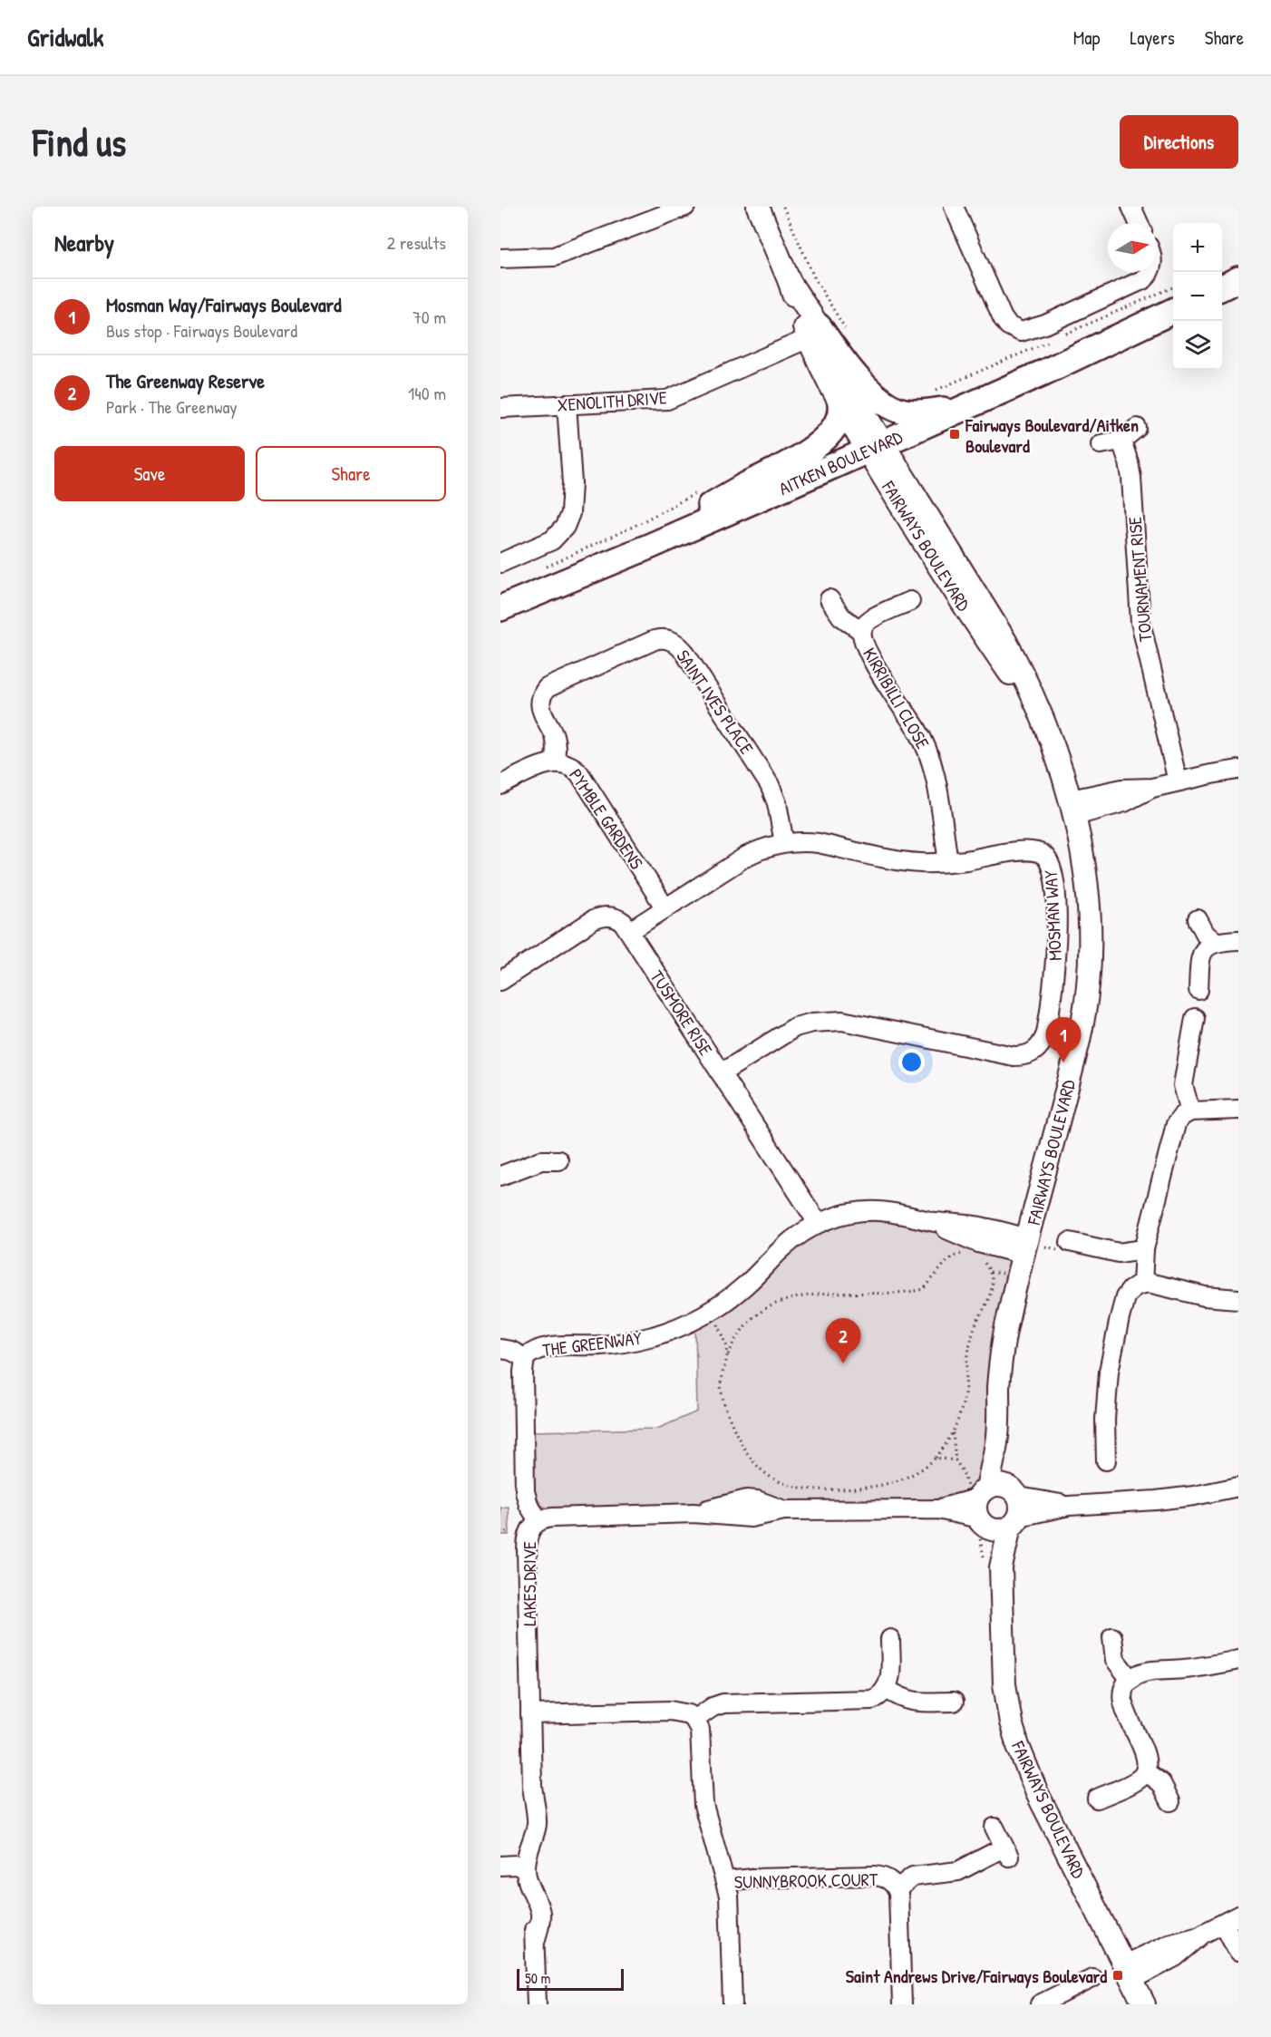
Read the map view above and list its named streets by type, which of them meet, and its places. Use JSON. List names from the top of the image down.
{
  "streets": {
    "main road": ["AITKEN BOULEVARD"],
    "street": [
      "XENOLITH DRIVE",
      "FAIRWAYS BOULEVARD",
      "TOURNAMENT RISE",
      "KIRRIBILLI CLOSE",
      "SAINT IVES PLACE",
      "PYMBLE GARDENS",
      "MOSMAN WAY",
      "TUSMORE RISE",
      "THE GREENWAY",
      "LAKES DRIVE",
      "SUNNYBROOK COURT"
    ]
  },
  "crossings": [
    ["XENOLITH DRIVE", "FAIRWAYS BOULEVARD"],
    ["AITKEN BOULEVARD", "FAIRWAYS BOULEVARD"],
    ["FAIRWAYS BOULEVARD", "THE GREENWAY"],
    ["FAIRWAYS BOULEVARD", "LAKES DRIVE"],
    ["KIRRIBILLI CLOSE", "MOSMAN WAY"],
    ["SAINT IVES PLACE", "PYMBLE GARDENS"],
    ["SAINT IVES PLACE", "MOSMAN WAY"],
    ["PYMBLE GARDENS", "MOSMAN WAY"],
    ["MOSMAN WAY", "TUSMORE RISE"],
    ["TUSMORE RISE", "THE GREENWAY"],
    ["THE GREENWAY", "LAKES DRIVE"]
  ],
  "places": {
    "transit": ["Fairways Boulevard/Aitken Boulevard", "Saint Andrews Drive/Fairways Boulevard"]
  },
  "scale_bar": "50 m",
  "north": "right",
  "page": {
    "header": "Gridwalk",
    "nav": ["Map", "Layers", "Share"],
    "buttons": [
      "Directions",
      ["Save", "Share"]
    ],
    "title": "Find us",
    "heading": ["Nearby", "2 results"],
    "map_buttons": ["+", "−"],
    "list": [
      {
        "mark": "1",
        "name": "Mosman Way/Fairways Boulevard",
        "note": "Bus stop · Fairways Boulevard",
        "value": "70 m"
      },
      {
        "mark": "2",
        "name": "The Greenway Reserve",
        "note": "Park · The Greenway",
        "value": "140 m"
      }
    ],
    "pins": ["1", "2"],
    "scale": "50 m"
  }
}
